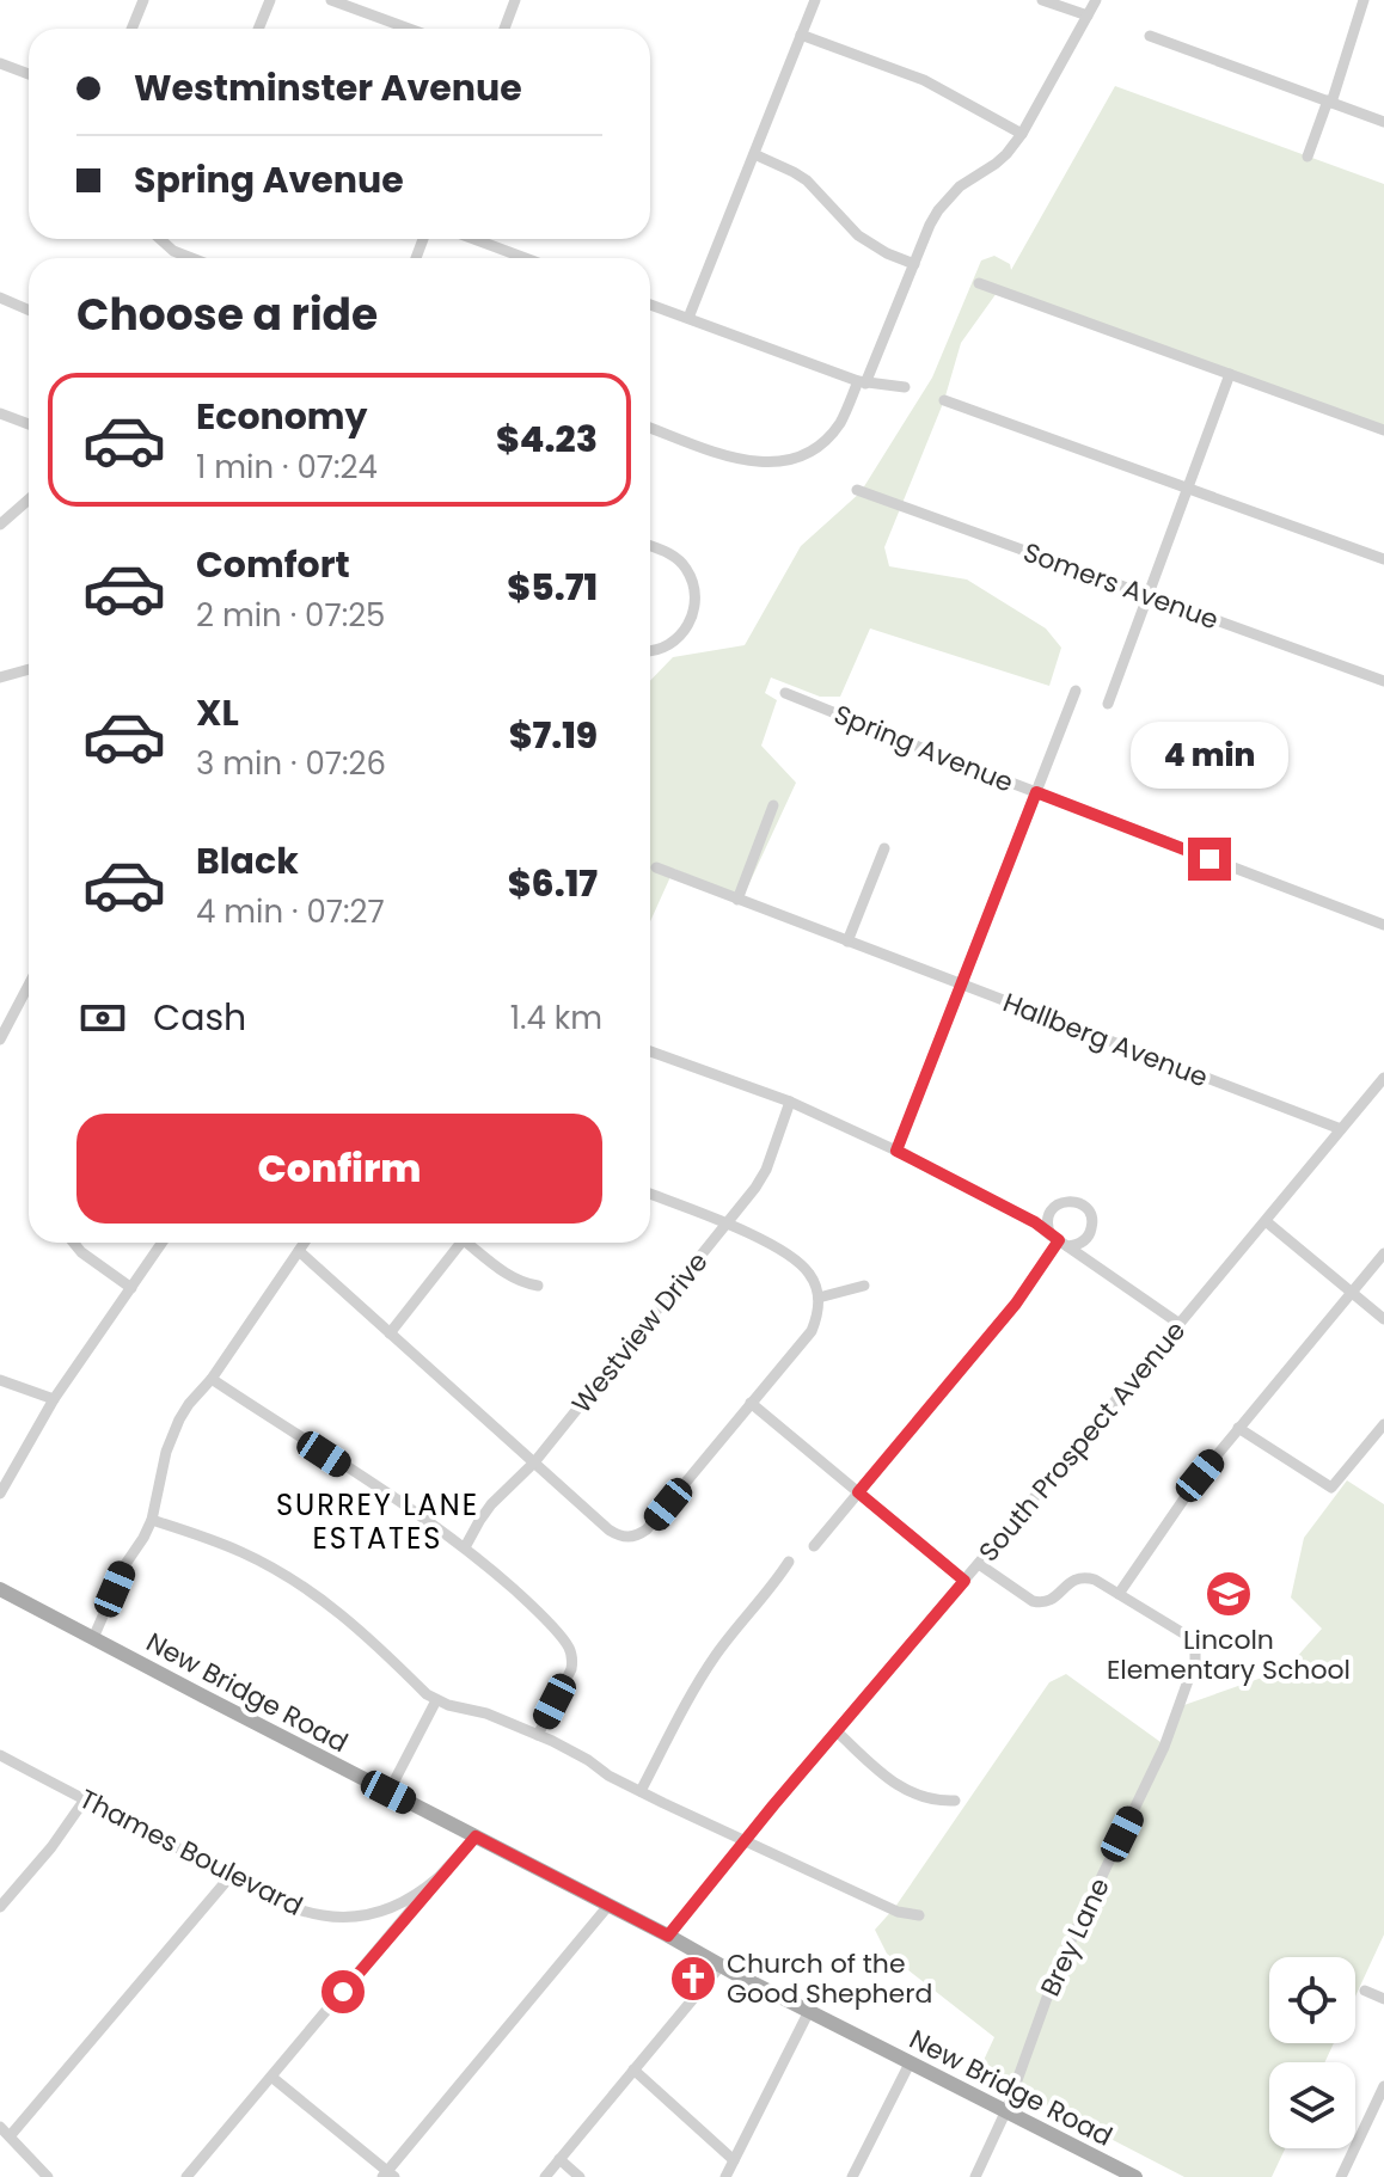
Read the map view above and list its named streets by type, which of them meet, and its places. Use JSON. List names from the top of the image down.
{
  "streets": {
    "main road": ["New Bridge Road"],
    "street": [
      "Somers Avenue",
      "Spring Avenue",
      "Hallberg Avenue",
      "Westview Drive",
      "South Prospect Avenue",
      "Thames Boulevard",
      "Brey Lane"
    ]
  },
  "crossings": [
    ["Hallberg Avenue", "South Prospect Avenue"],
    ["South Prospect Avenue", "New Bridge Road"],
    ["New Bridge Road", "Brey Lane"]
  ],
  "districts": ["SURREY LANE ESTATES"],
  "places": {
    "school or university": ["Lincoln Elementary School"],
    "church": ["Church of the Good Shepherd"]
  },
  "page": {
    "banner": ["Westminster Avenue", "Spring Avenue"],
    "heading": "Choose a ride",
    "list": [
      {
        "name": "Economy",
        "note": "1 min · 07:24",
        "value": "$4.23"
      },
      {
        "name": "Comfort",
        "note": "2 min · 07:25",
        "value": "$5.71"
      },
      {
        "name": "XL",
        "note": "3 min · 07:26",
        "value": "$7.19"
      },
      {
        "name": "Black",
        "note": "4 min · 07:27",
        "value": "$6.17"
      }
    ],
    "bubble": "4 min",
    "pay": ["Cash", "1.4 km"],
    "buttons": "Confirm"
  }
}
